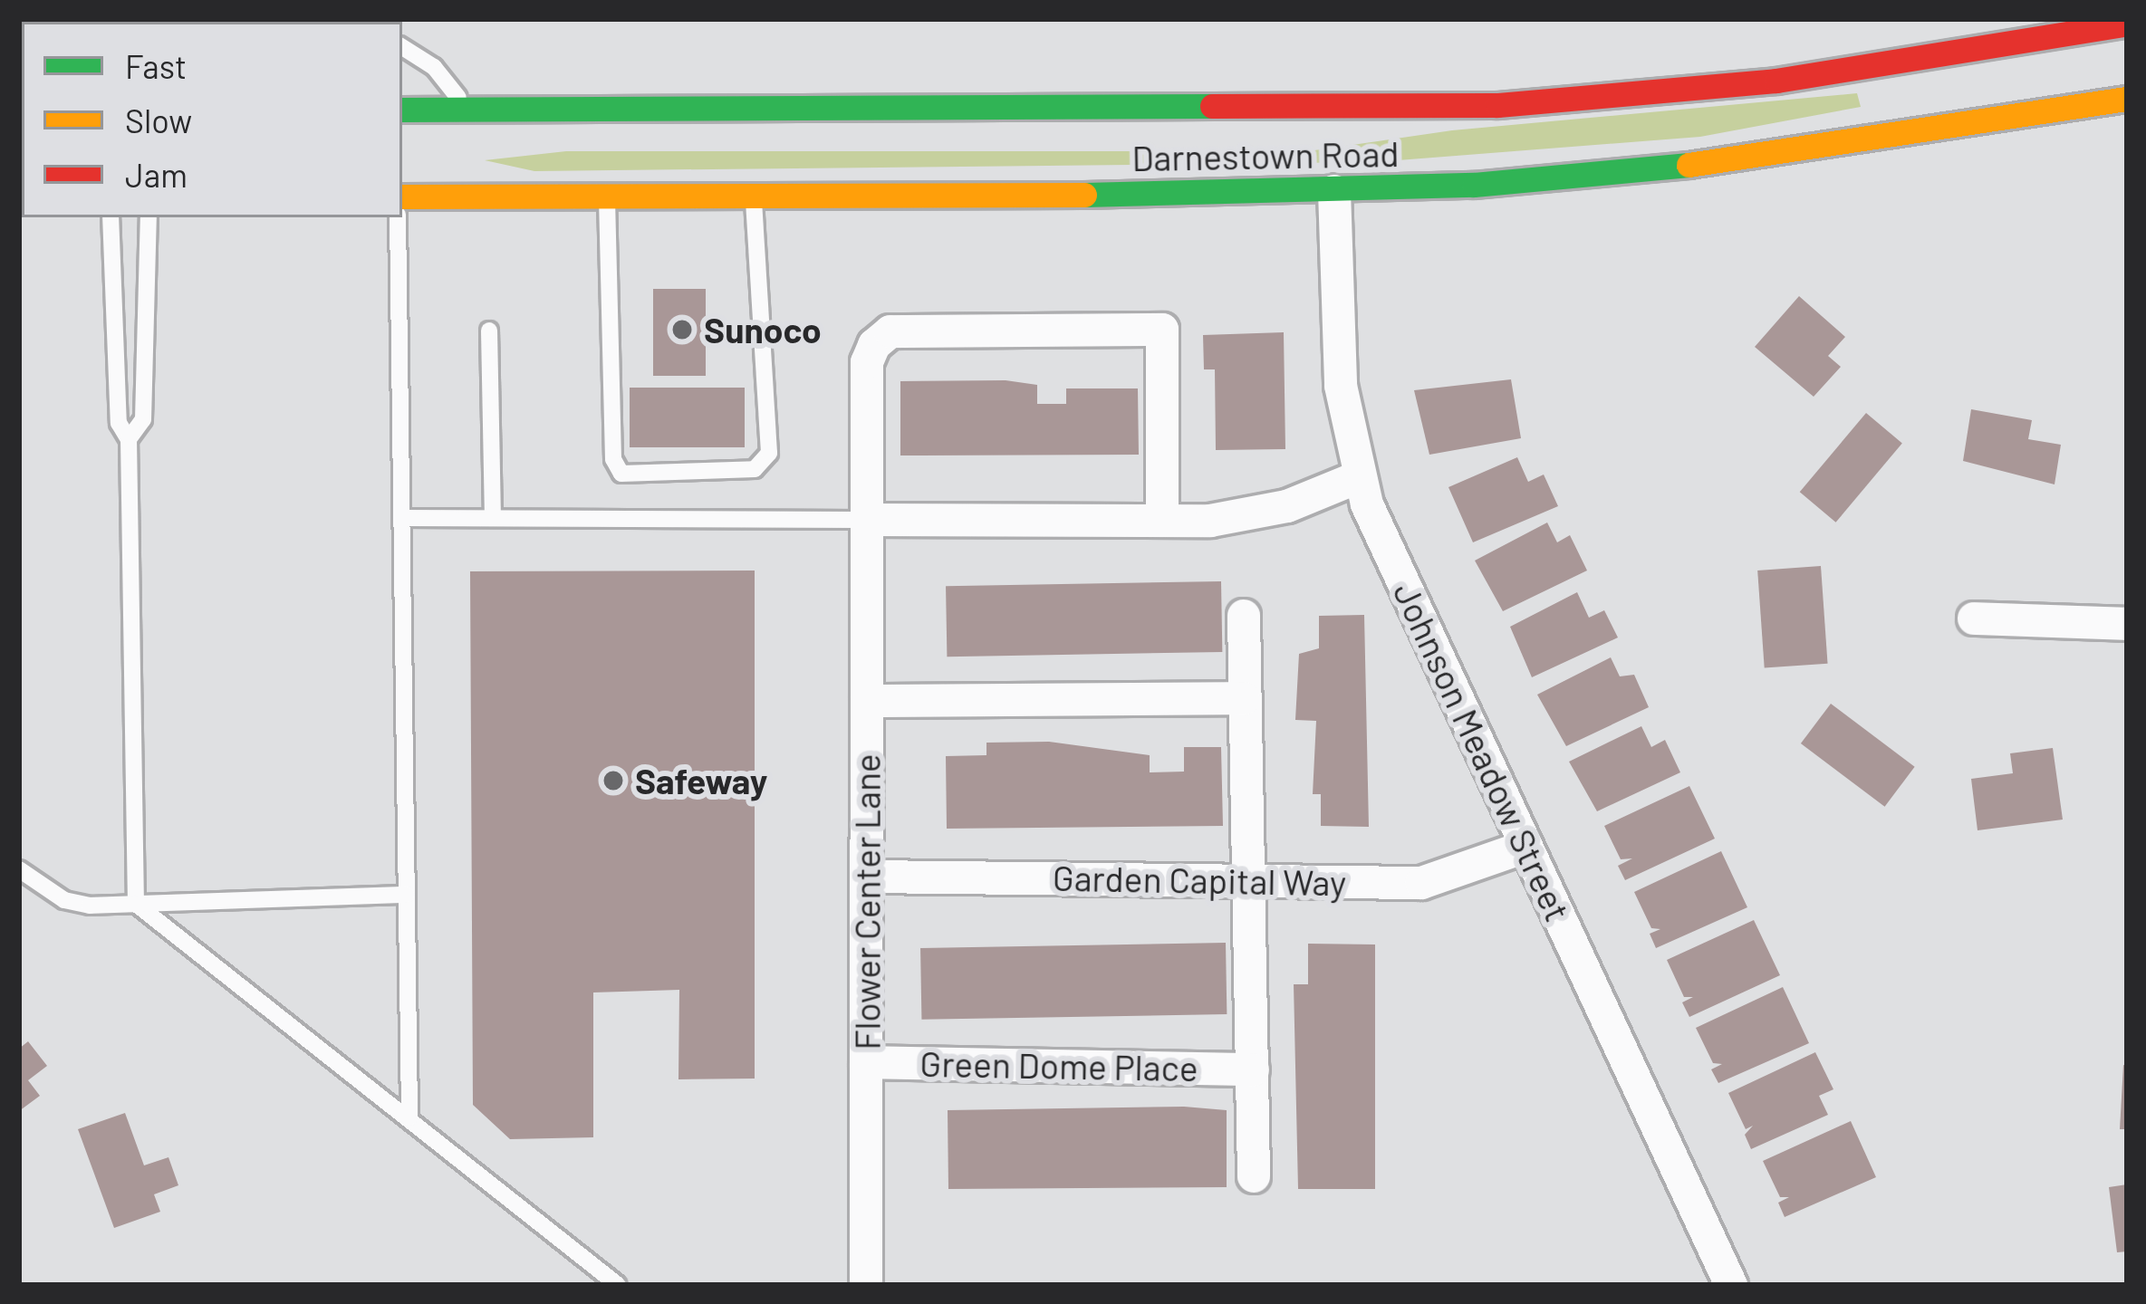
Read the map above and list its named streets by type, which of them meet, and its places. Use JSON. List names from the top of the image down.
{
  "streets": {
    "main road": ["Darnestown Road"],
    "street": [
      "Johnson Meadow Street",
      "Garden Capital Way",
      "Flower Center Lane",
      "Green Dome Place"
    ]
  },
  "crossings": [
    ["Darnestown Road", "Johnson Meadow Street"],
    ["Johnson Meadow Street", "Garden Capital Way"],
    ["Garden Capital Way", "Flower Center Lane"],
    ["Flower Center Lane", "Green Dome Place"]
  ],
  "places": ["Sunoco", "Safeway"],
  "legend": ["Fast", "Slow", "Jam"]
}
